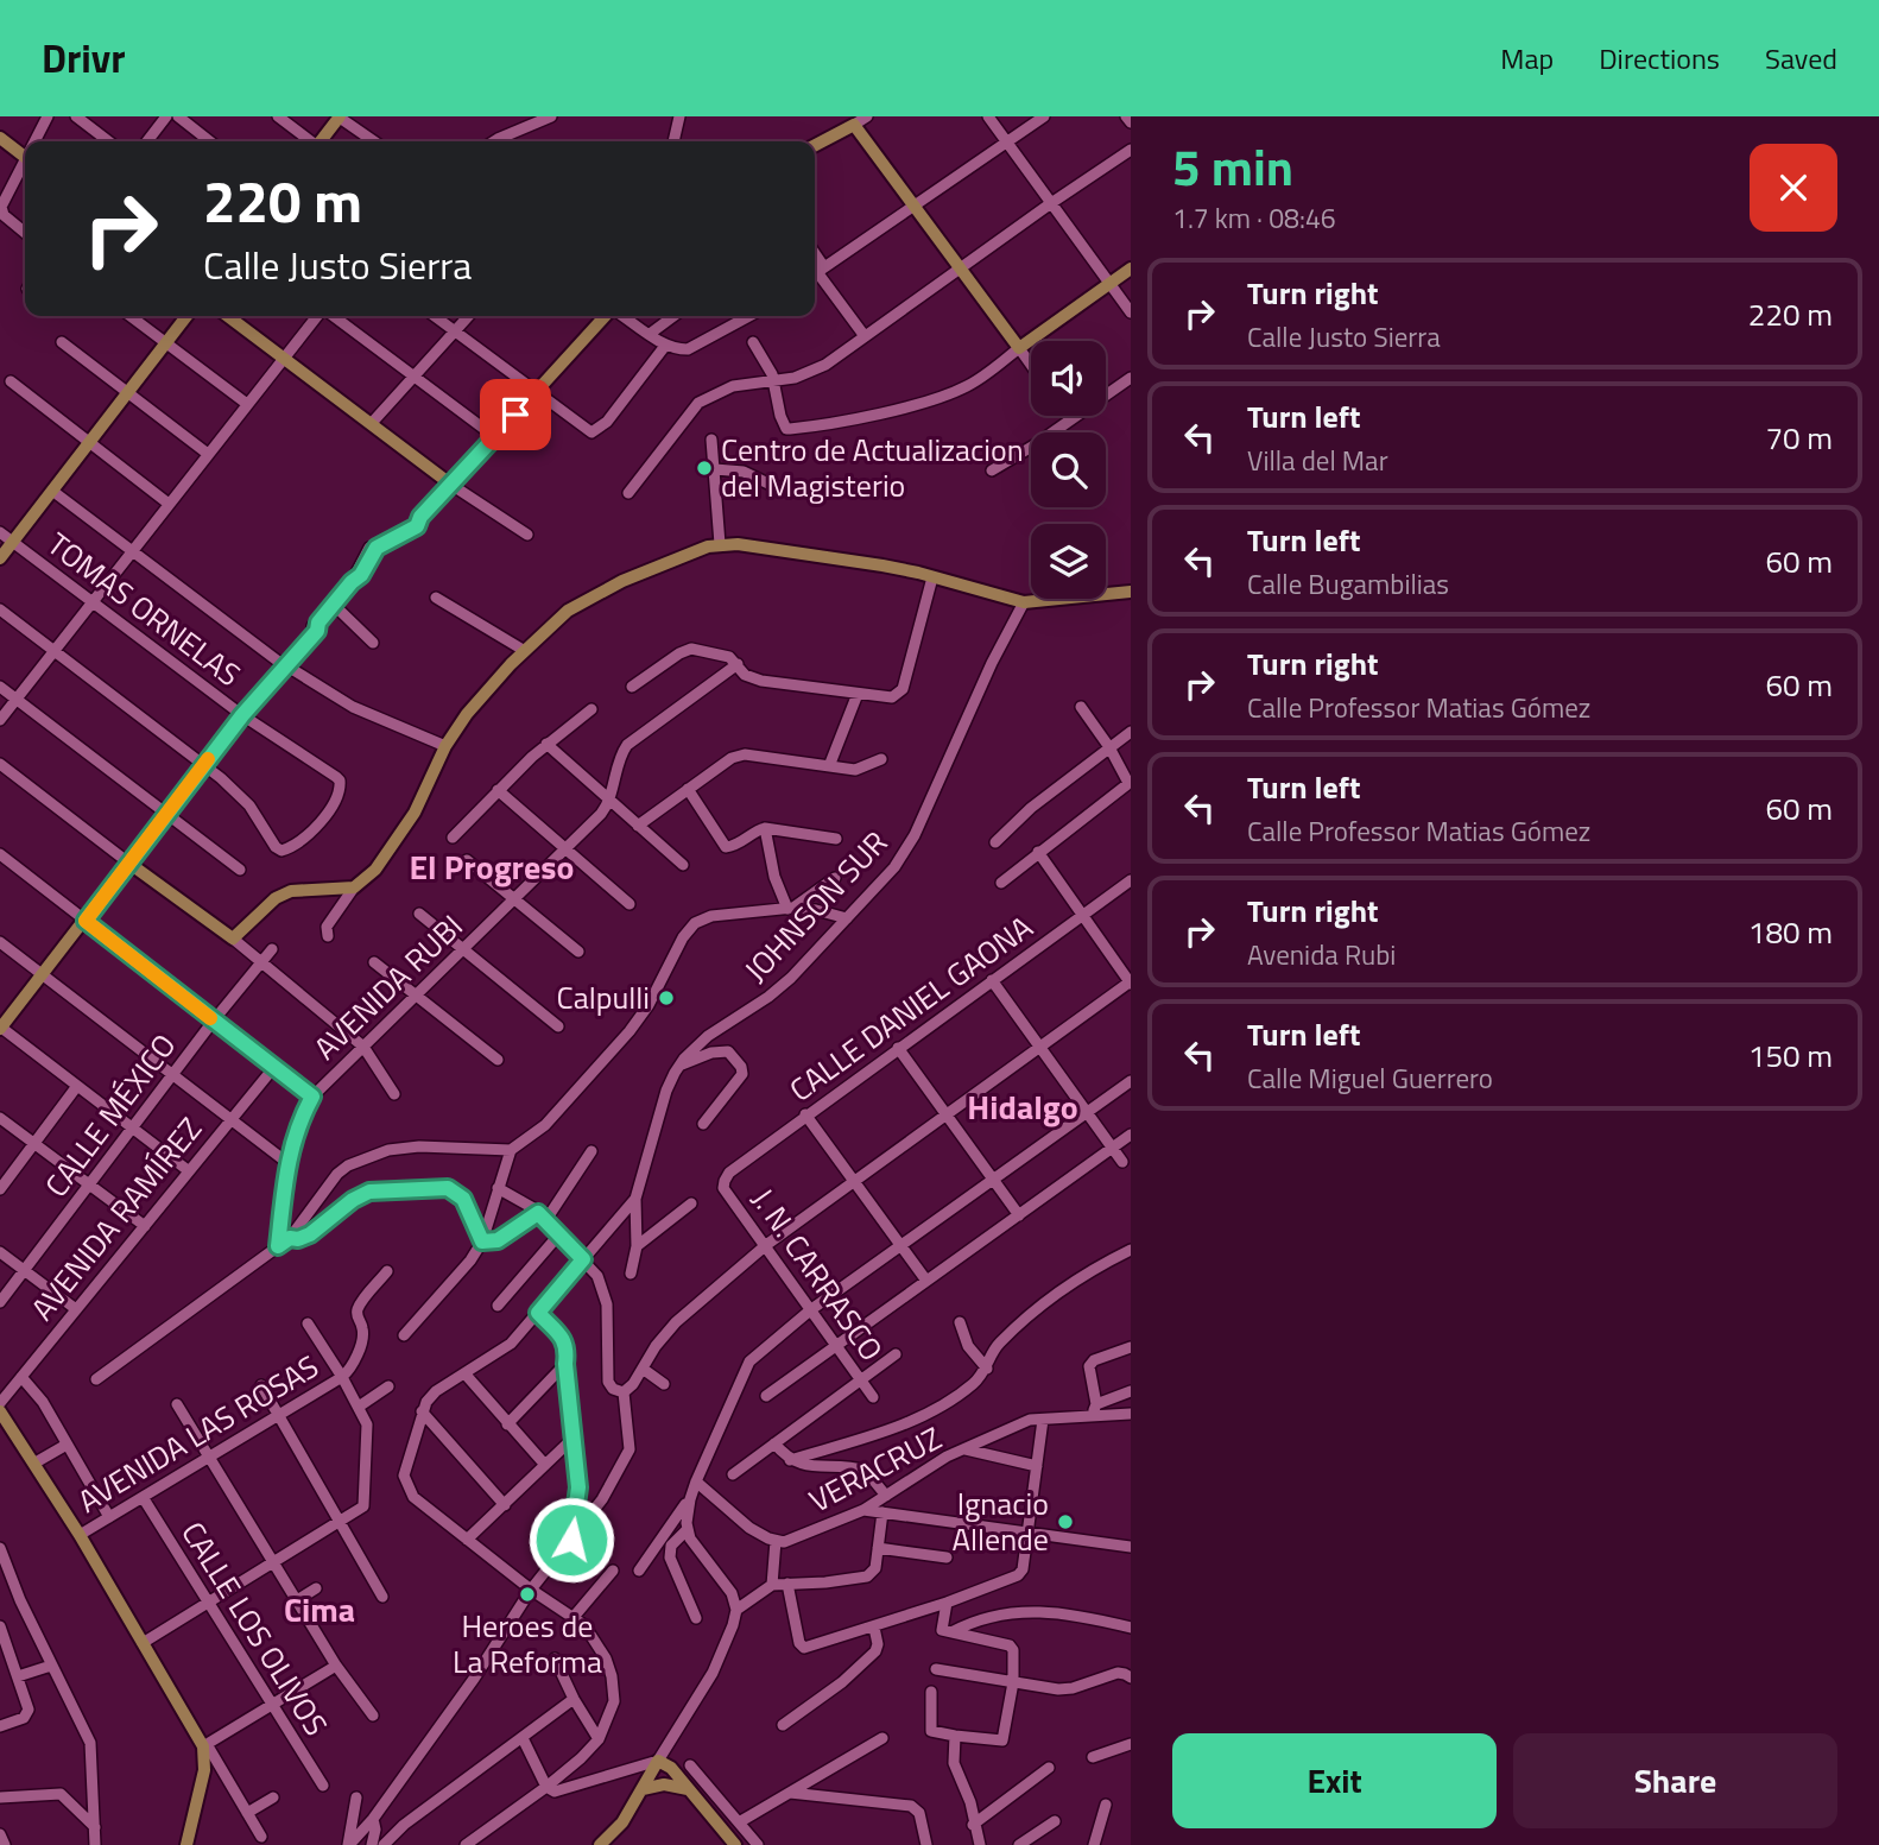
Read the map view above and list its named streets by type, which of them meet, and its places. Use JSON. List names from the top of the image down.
{
  "streets": {
    "street": [
      "TOMAS ORNELAS",
      "JOHNSON SUR",
      "AVENIDA RUBI",
      "CALLE DANIEL GAONA",
      "CALLE MÉXICO",
      "AVENIDA RAMÍREZ",
      "J. N. CARRASCO",
      "AVENIDA LAS ROSAS",
      "VERACRUZ",
      "CALLE LOS OLIVOS"
    ]
  },
  "crossings": [
    ["CALLE DANIEL GAONA", "J. N. CARRASCO"],
    ["AVENIDA LAS ROSAS", "CALLE LOS OLIVOS"]
  ],
  "districts": ["El Progreso", "Hidalgo", "Cima"],
  "places": [
    "Centro de Actualizacion del Magisterio",
    "Calpulli",
    "Ignacio Allende",
    "Heroes de La Reforma"
  ],
  "page": {
    "header": "Drivr",
    "nav": ["Map", "Directions", "Saved"],
    "heading": ["5 min", "1.7 km · 08:46"],
    "turn": ["220 m", "Calle Justo Sierra"],
    "list": [
      {
        "name": "Turn right",
        "note": "Calle Justo Sierra",
        "value": "220 m"
      },
      {
        "name": "Turn left",
        "note": "Villa del Mar",
        "value": "70 m"
      },
      {
        "name": "Turn left",
        "note": "Calle Bugambilias",
        "value": "60 m"
      },
      {
        "name": "Turn right",
        "note": "Calle Professor Matias Gómez",
        "value": "60 m"
      },
      {
        "name": "Turn left",
        "note": "Calle Professor Matias Gómez",
        "value": "60 m"
      },
      {
        "name": "Turn right",
        "note": "Avenida Rubi",
        "value": "180 m"
      },
      {
        "name": "Turn left",
        "note": "Calle Miguel Guerrero",
        "value": "150 m"
      }
    ],
    "buttons": ["Exit", "Share"]
  }
}
